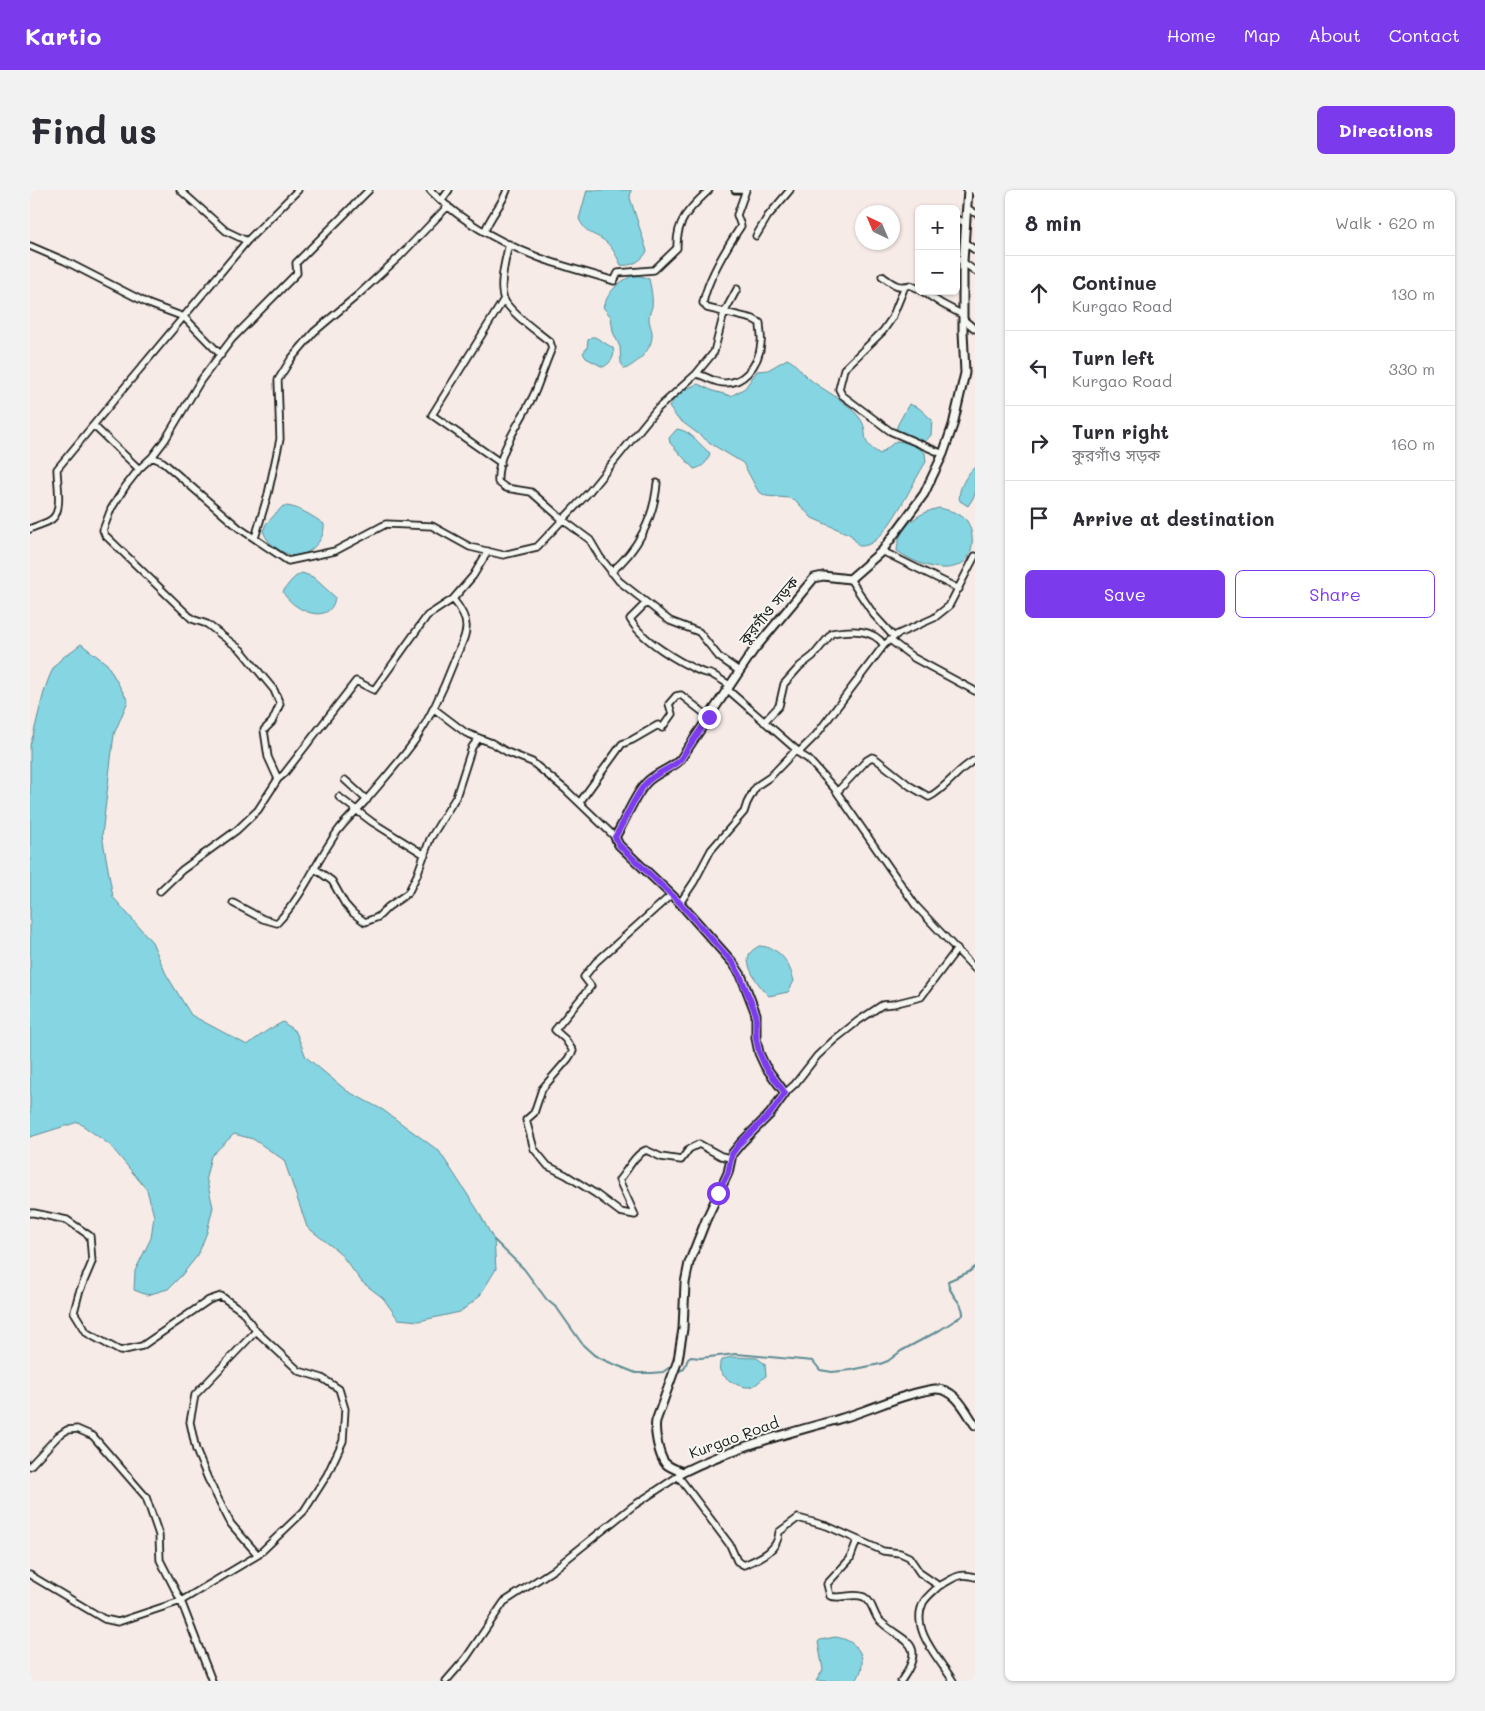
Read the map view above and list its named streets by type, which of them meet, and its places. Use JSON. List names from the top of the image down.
{
  "streets": {
    "street": ["কুরগাঁও সড়ক", "Kurgao Road"]
  },
  "north": "top left",
  "page": {
    "header": "Kartio",
    "nav": [
      "Home",
      "Map",
      "About",
      "Contact"
    ],
    "buttons": [
      "Directions",
      ["Save", "Share"]
    ],
    "title": "Find us",
    "heading": ["8 min", "Walk · 620 m"],
    "map_buttons": ["+", "−"],
    "list": [
      ["Continue", "Kurgao Road", "130 m"],
      ["Turn left", "Kurgao Road", "330 m"],
      ["Turn right", "কুরগাঁও সড়ক", "160 m"],
      "Arrive at destination"
    ]
  }
}
